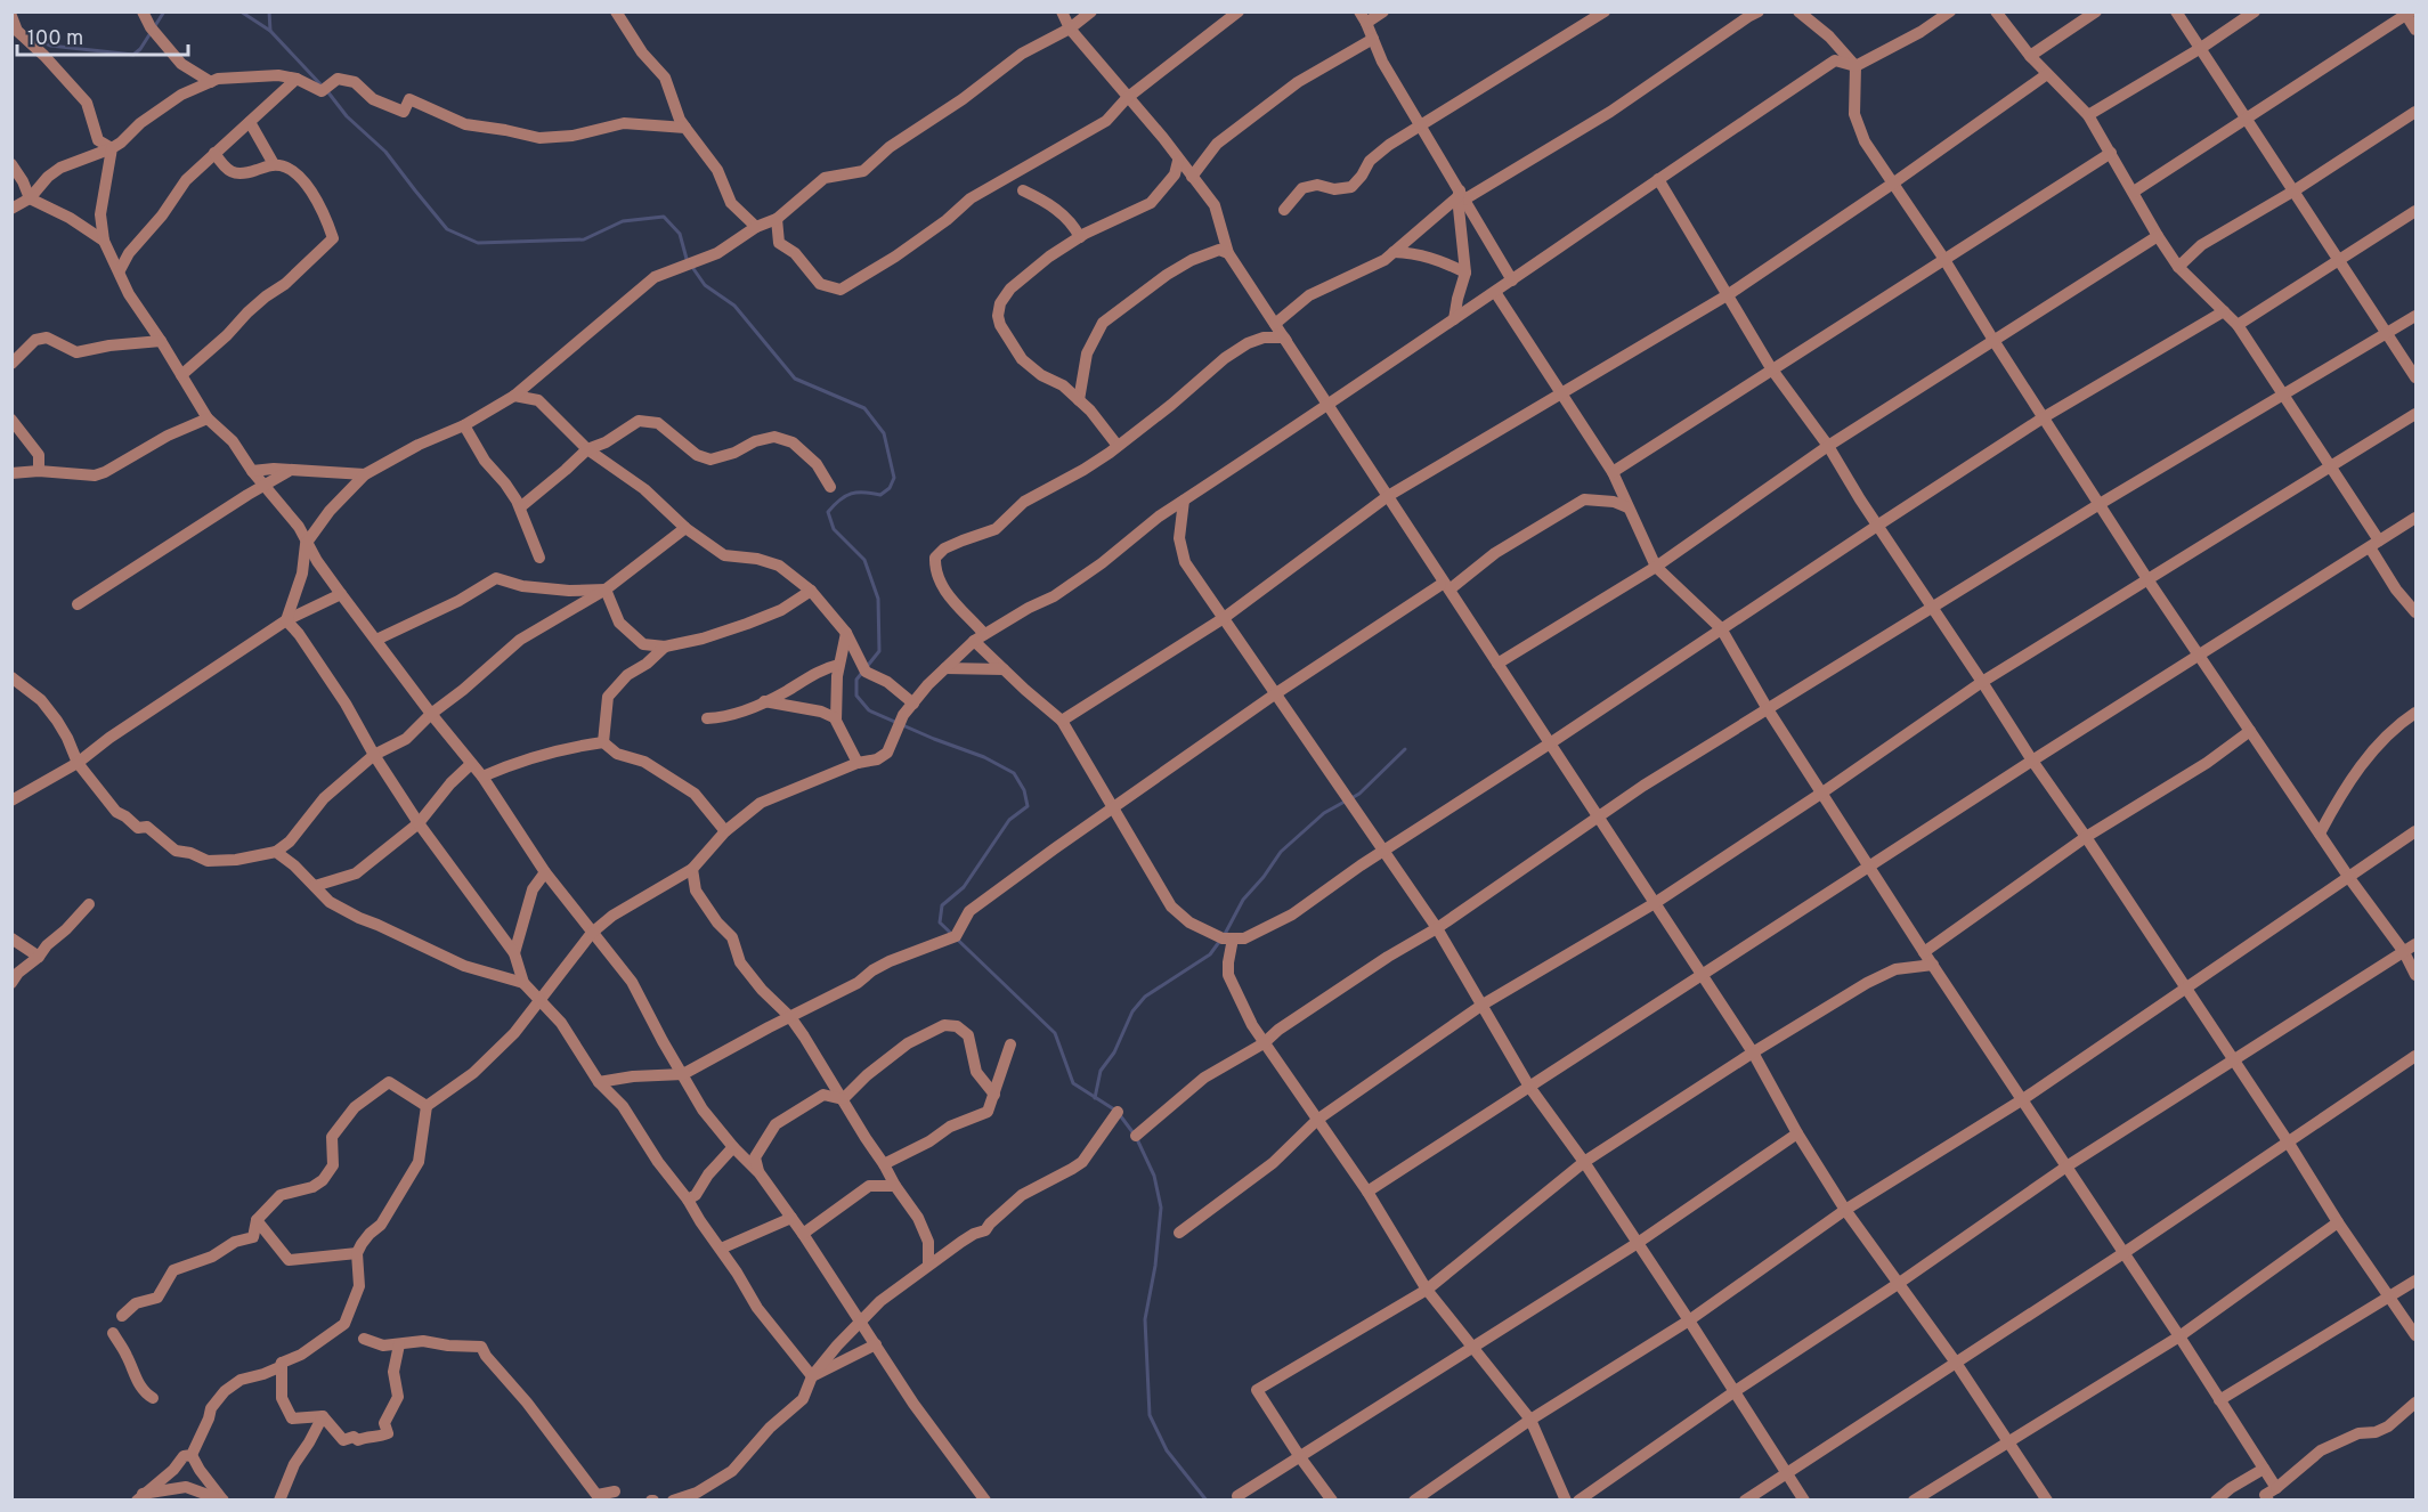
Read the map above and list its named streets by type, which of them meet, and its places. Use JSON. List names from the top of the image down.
{
  "scale_bar": "100 m"
}
